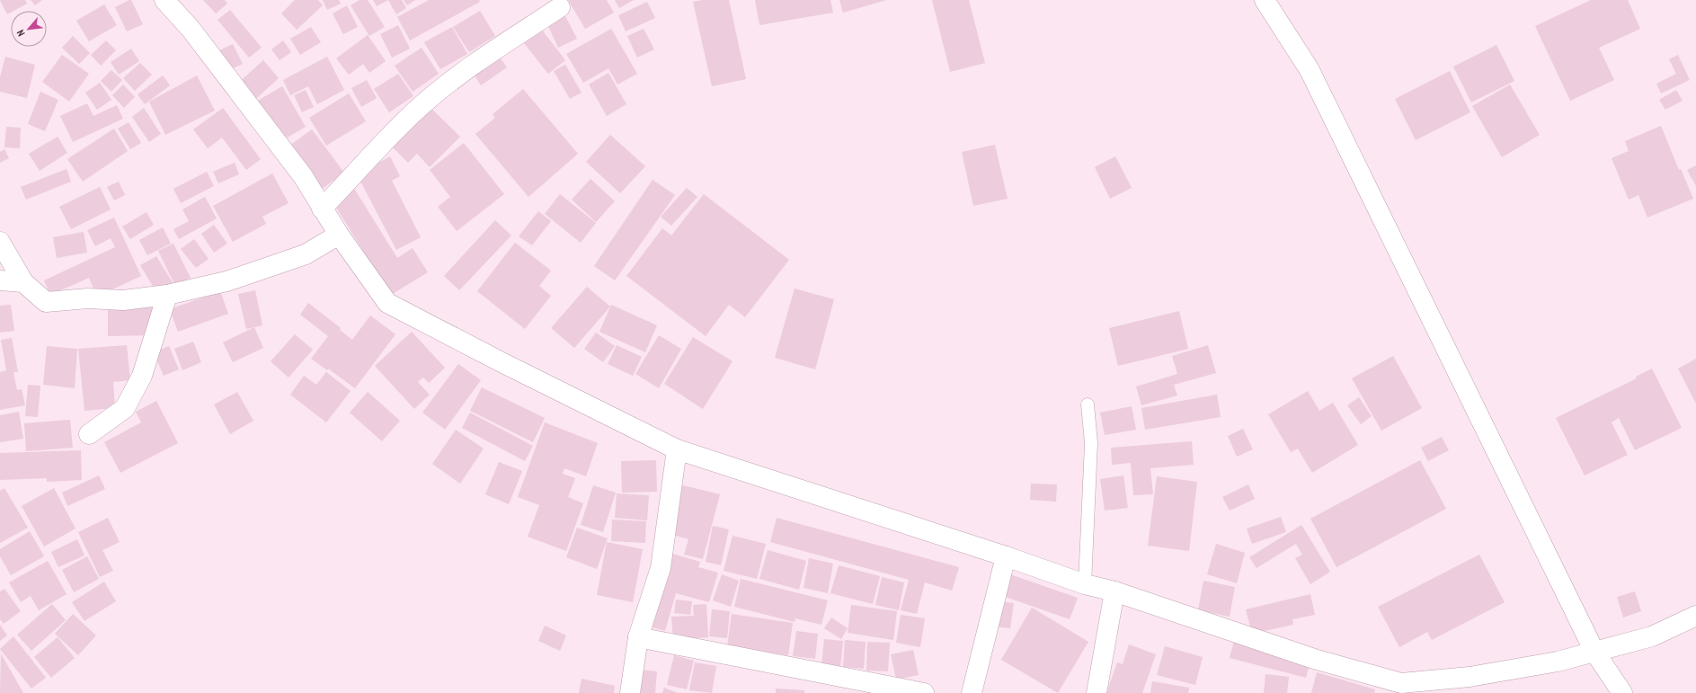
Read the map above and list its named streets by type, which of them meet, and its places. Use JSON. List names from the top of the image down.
{
  "north": "bottom left"
}
